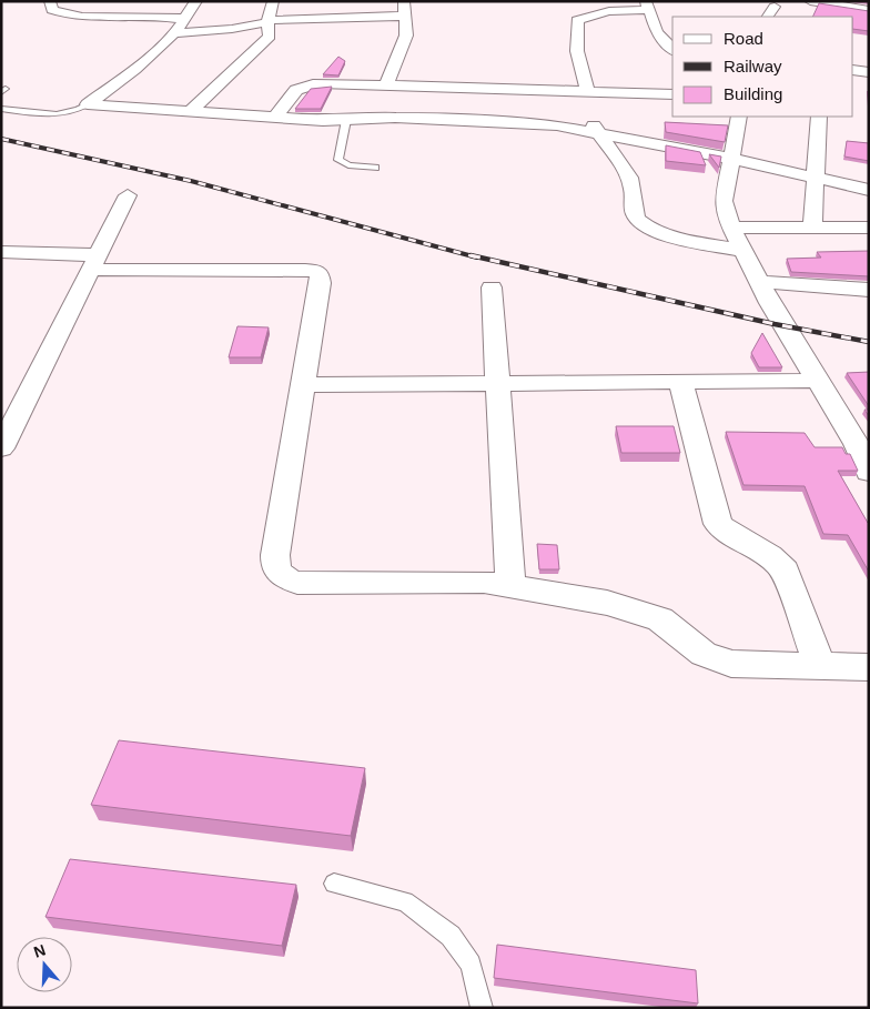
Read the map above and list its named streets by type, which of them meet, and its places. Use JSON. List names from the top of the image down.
{
  "legend": ["Road", "Railway", "Building"],
  "north": "top"
}
